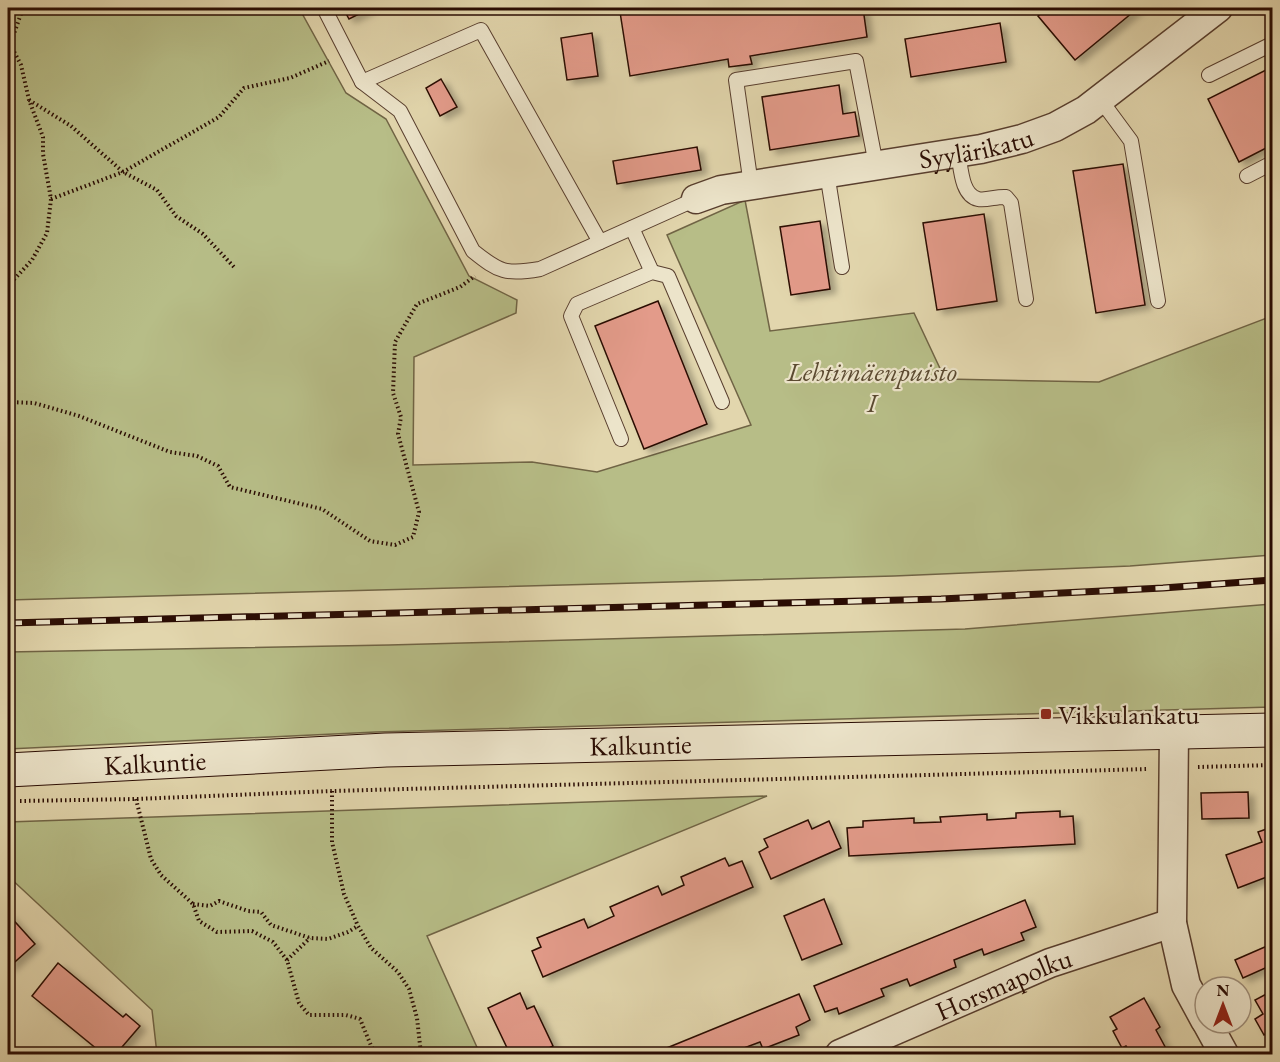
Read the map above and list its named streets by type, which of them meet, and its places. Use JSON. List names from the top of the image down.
{
  "streets": {
    "street": ["Syylärikatu", "Kalkuntie", "Horsmapolku"]
  },
  "parks": ["Lehtimäenpuisto I"],
  "places": {
    "transit": ["Vikkulankatu"]
  },
  "north": "top"
}
